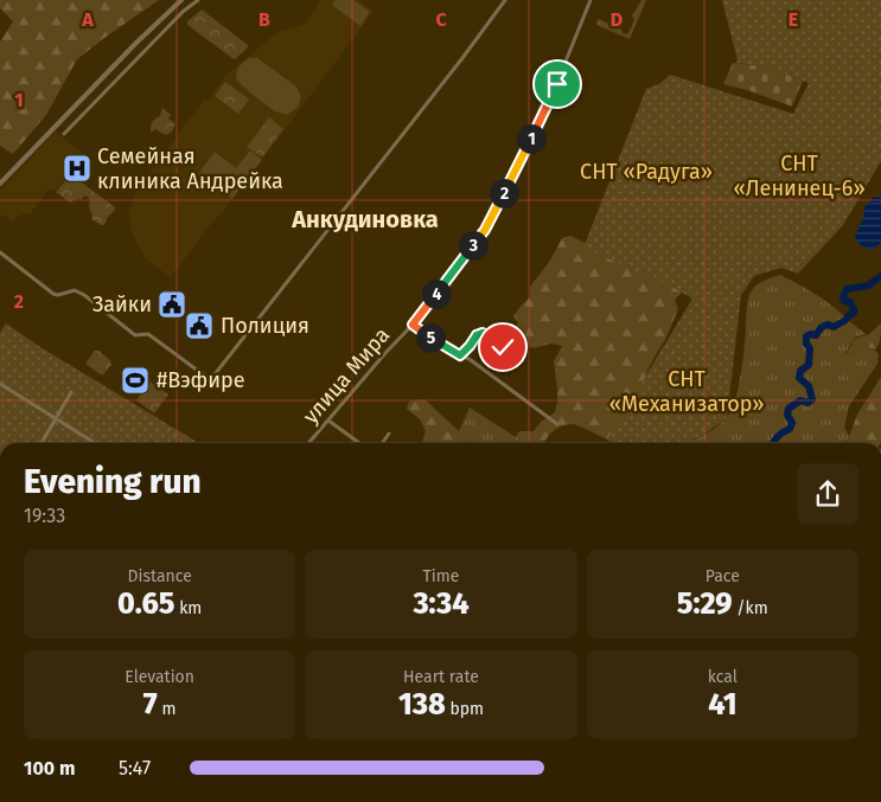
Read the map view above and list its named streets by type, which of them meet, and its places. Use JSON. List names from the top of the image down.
{
  "streets": {
    "street": ["улица Мира"]
  },
  "districts": ["Анкудиновка"],
  "parks": ["СНТ «Ленинец-6»", "СНТ «Радуга»", "СНТ «Механизатор»"],
  "places": {
    "hospital": ["Семейная клиника Андрейка"],
    "public building": ["Зайки", "Полиция"],
    "sports": ["#Вэфире"]
  },
  "page": {
    "pins": [
      "1",
      "2",
      "3",
      "4",
      "5"
    ],
    "heading": ["Evening run", "19:33"],
    "stats": [
      ["Distance", "0.65 km"],
      ["Time", "3:34"],
      ["Pace", "5:29 /km"],
      ["Elevation", "7 m"],
      ["Heart rate", "138 bpm"],
      ["kcal", "41"]
    ],
    "list": [
      {
        "name": "100 m",
        "note": "5:47"
      }
    ]
  },
  "grid": {
    "columns": [
      "A",
      "B",
      "C",
      "D",
      "E"
    ],
    "rows": ["1", "2"]
  }
}
